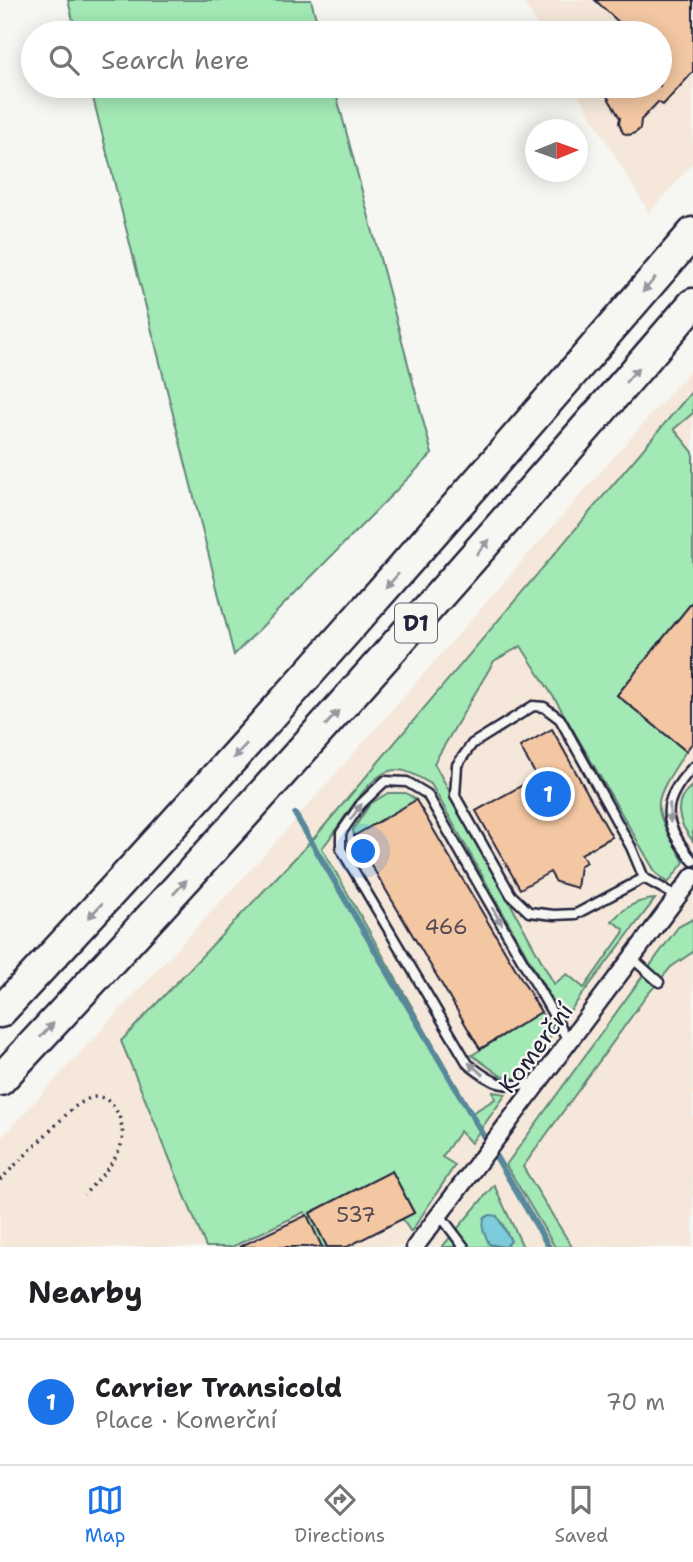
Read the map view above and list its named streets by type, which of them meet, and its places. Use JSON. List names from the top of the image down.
{
  "streets": {
    "highway": ["D1"],
    "street": ["Komerční"]
  },
  "house_numbers": ["466", "537"],
  "north": "right",
  "page": {
    "search": "Search here",
    "pins": "1",
    "heading": "Nearby",
    "list": [
      {
        "mark": "1",
        "name": "Carrier Transicold",
        "note": "Place · Komerční",
        "value": "70 m"
      }
    ],
    "nav": ["Map", "Directions", "Saved"]
  }
}
